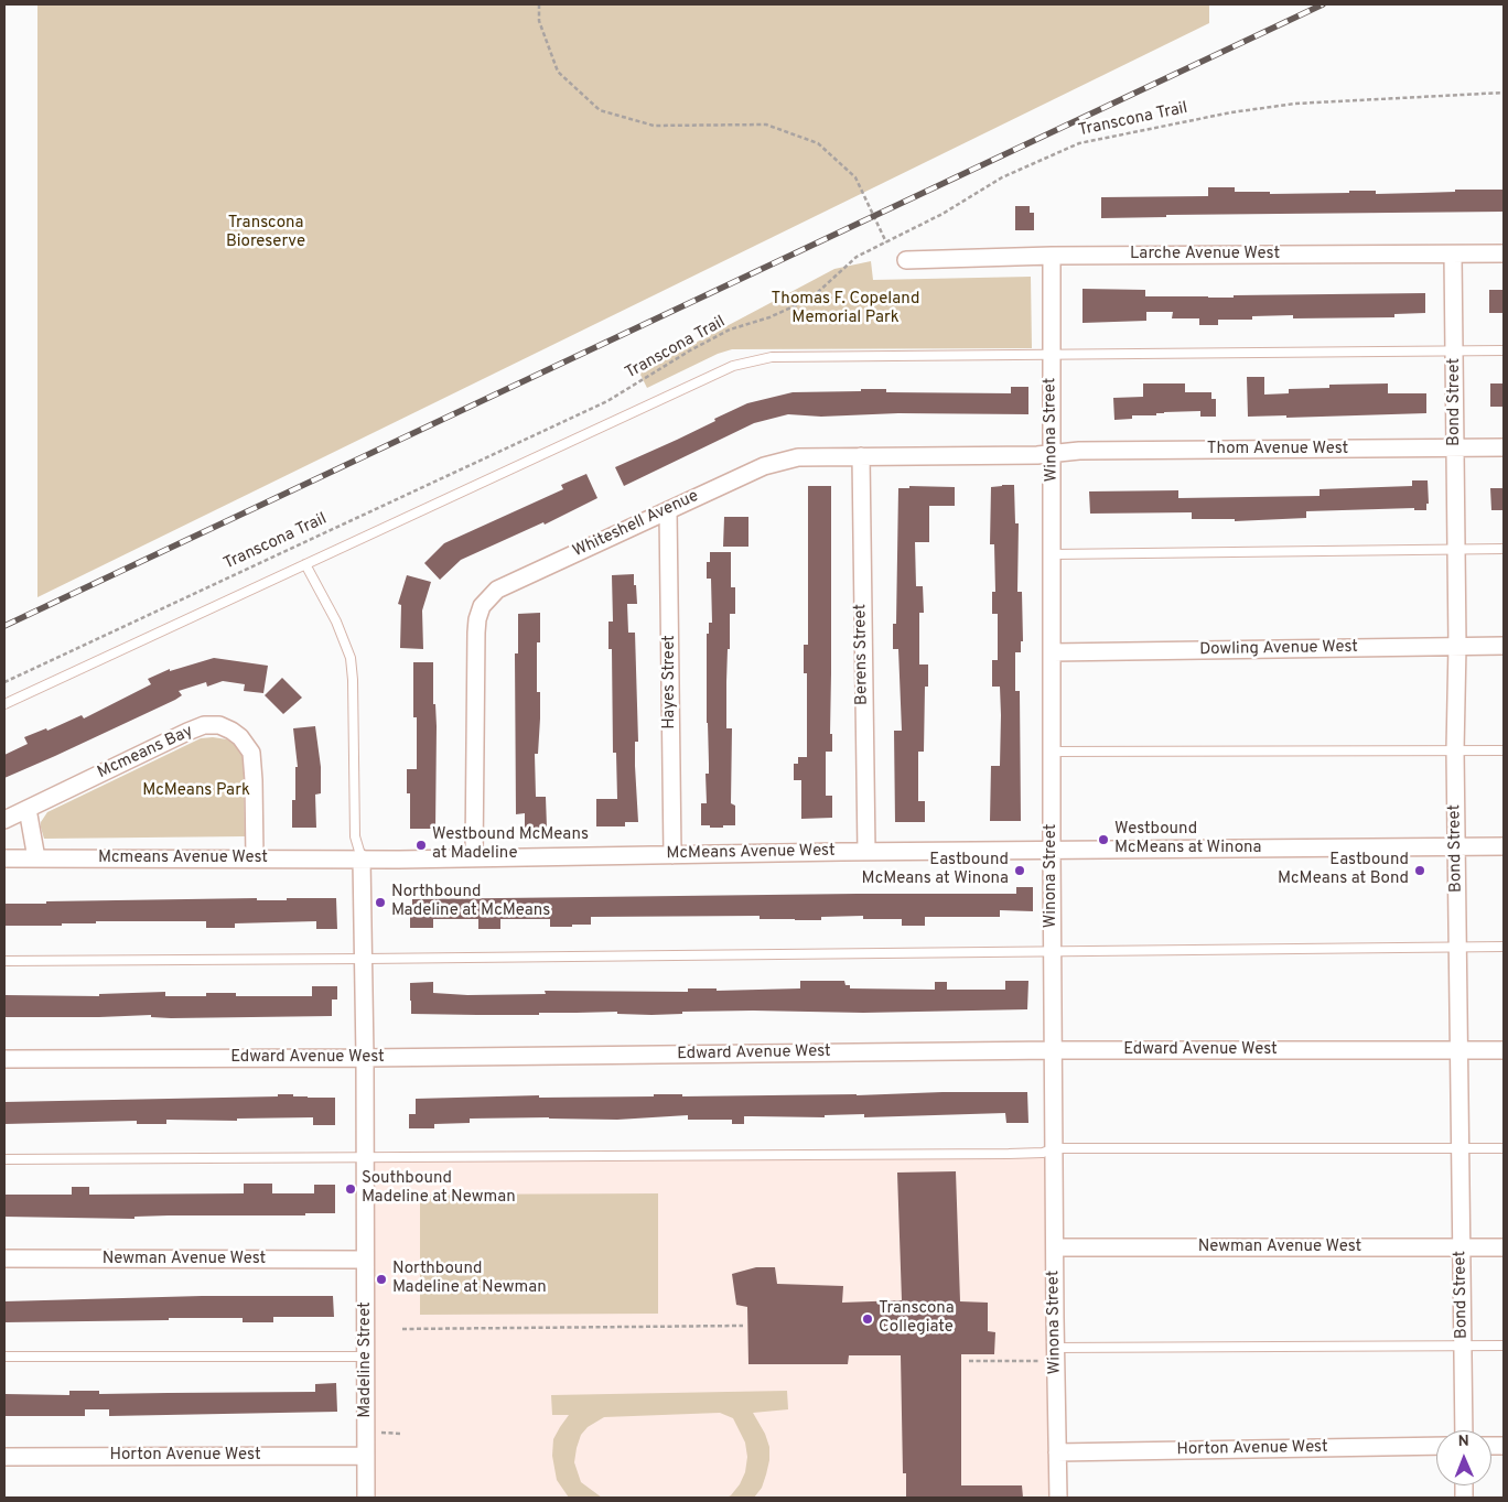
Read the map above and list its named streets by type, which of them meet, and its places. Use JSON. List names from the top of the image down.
{
  "streets": {
    "street": [
      "Larche Avenue West",
      "Bond Street",
      "Winona Street",
      "Thom Avenue West",
      "Whiteshell Avenue",
      "Dowling Avenue West",
      "Berens Street",
      "Hayes Street",
      "Mcmeans Bay",
      "McMeans Avenue West",
      "Mcmeans Avenue West",
      "Edward Avenue West",
      "Newman Avenue West",
      "Madeline Street",
      "Horton Avenue West"
    ],
    "path": ["Transcona Trail"]
  },
  "crossings": [
    ["Larche Avenue West", "Bond Street"],
    ["Larche Avenue West", "Winona Street"],
    ["Bond Street", "Thom Avenue West"],
    ["Bond Street", "Dowling Avenue West"],
    ["Bond Street", "McMeans Avenue West"],
    ["Bond Street", "Edward Avenue West"],
    ["Bond Street", "Newman Avenue West"],
    ["Winona Street", "Thom Avenue West"],
    ["Winona Street", "Whiteshell Avenue"],
    ["Winona Street", "Dowling Avenue West"],
    ["Winona Street", "McMeans Avenue West"],
    ["Winona Street", "Edward Avenue West"],
    ["Winona Street", "Newman Avenue West"],
    ["Winona Street", "Horton Avenue West"],
    ["Thom Avenue West", "Whiteshell Avenue"],
    ["Whiteshell Avenue", "Berens Street"],
    ["Whiteshell Avenue", "Hayes Street"],
    ["Whiteshell Avenue", "McMeans Avenue West"],
    ["Berens Street", "McMeans Avenue West"],
    ["Hayes Street", "McMeans Avenue West"],
    ["Mcmeans Bay", "Mcmeans Avenue West"],
    ["McMeans Avenue West", "Mcmeans Avenue West"],
    ["McMeans Avenue West", "Madeline Street"],
    ["Mcmeans Avenue West", "Madeline Street"],
    ["Edward Avenue West", "Madeline Street"],
    ["Newman Avenue West", "Madeline Street"],
    ["Madeline Street", "Horton Avenue West"]
  ],
  "parks": ["Transcona Bioreserve", "Thomas F. Copeland Memorial Park", "McMeans Park"],
  "places": [
    "Westbound McMeans at Winona",
    "Westbound McMeans at Madeline",
    "Eastbound McMeans at Winona",
    "Eastbound McMeans at Bond",
    "Northbound Madeline at McMeans",
    "Southbound Madeline at Newman",
    "Northbound Madeline at Newman",
    "Transcona Collegiate"
  ],
  "north": "top"
}
